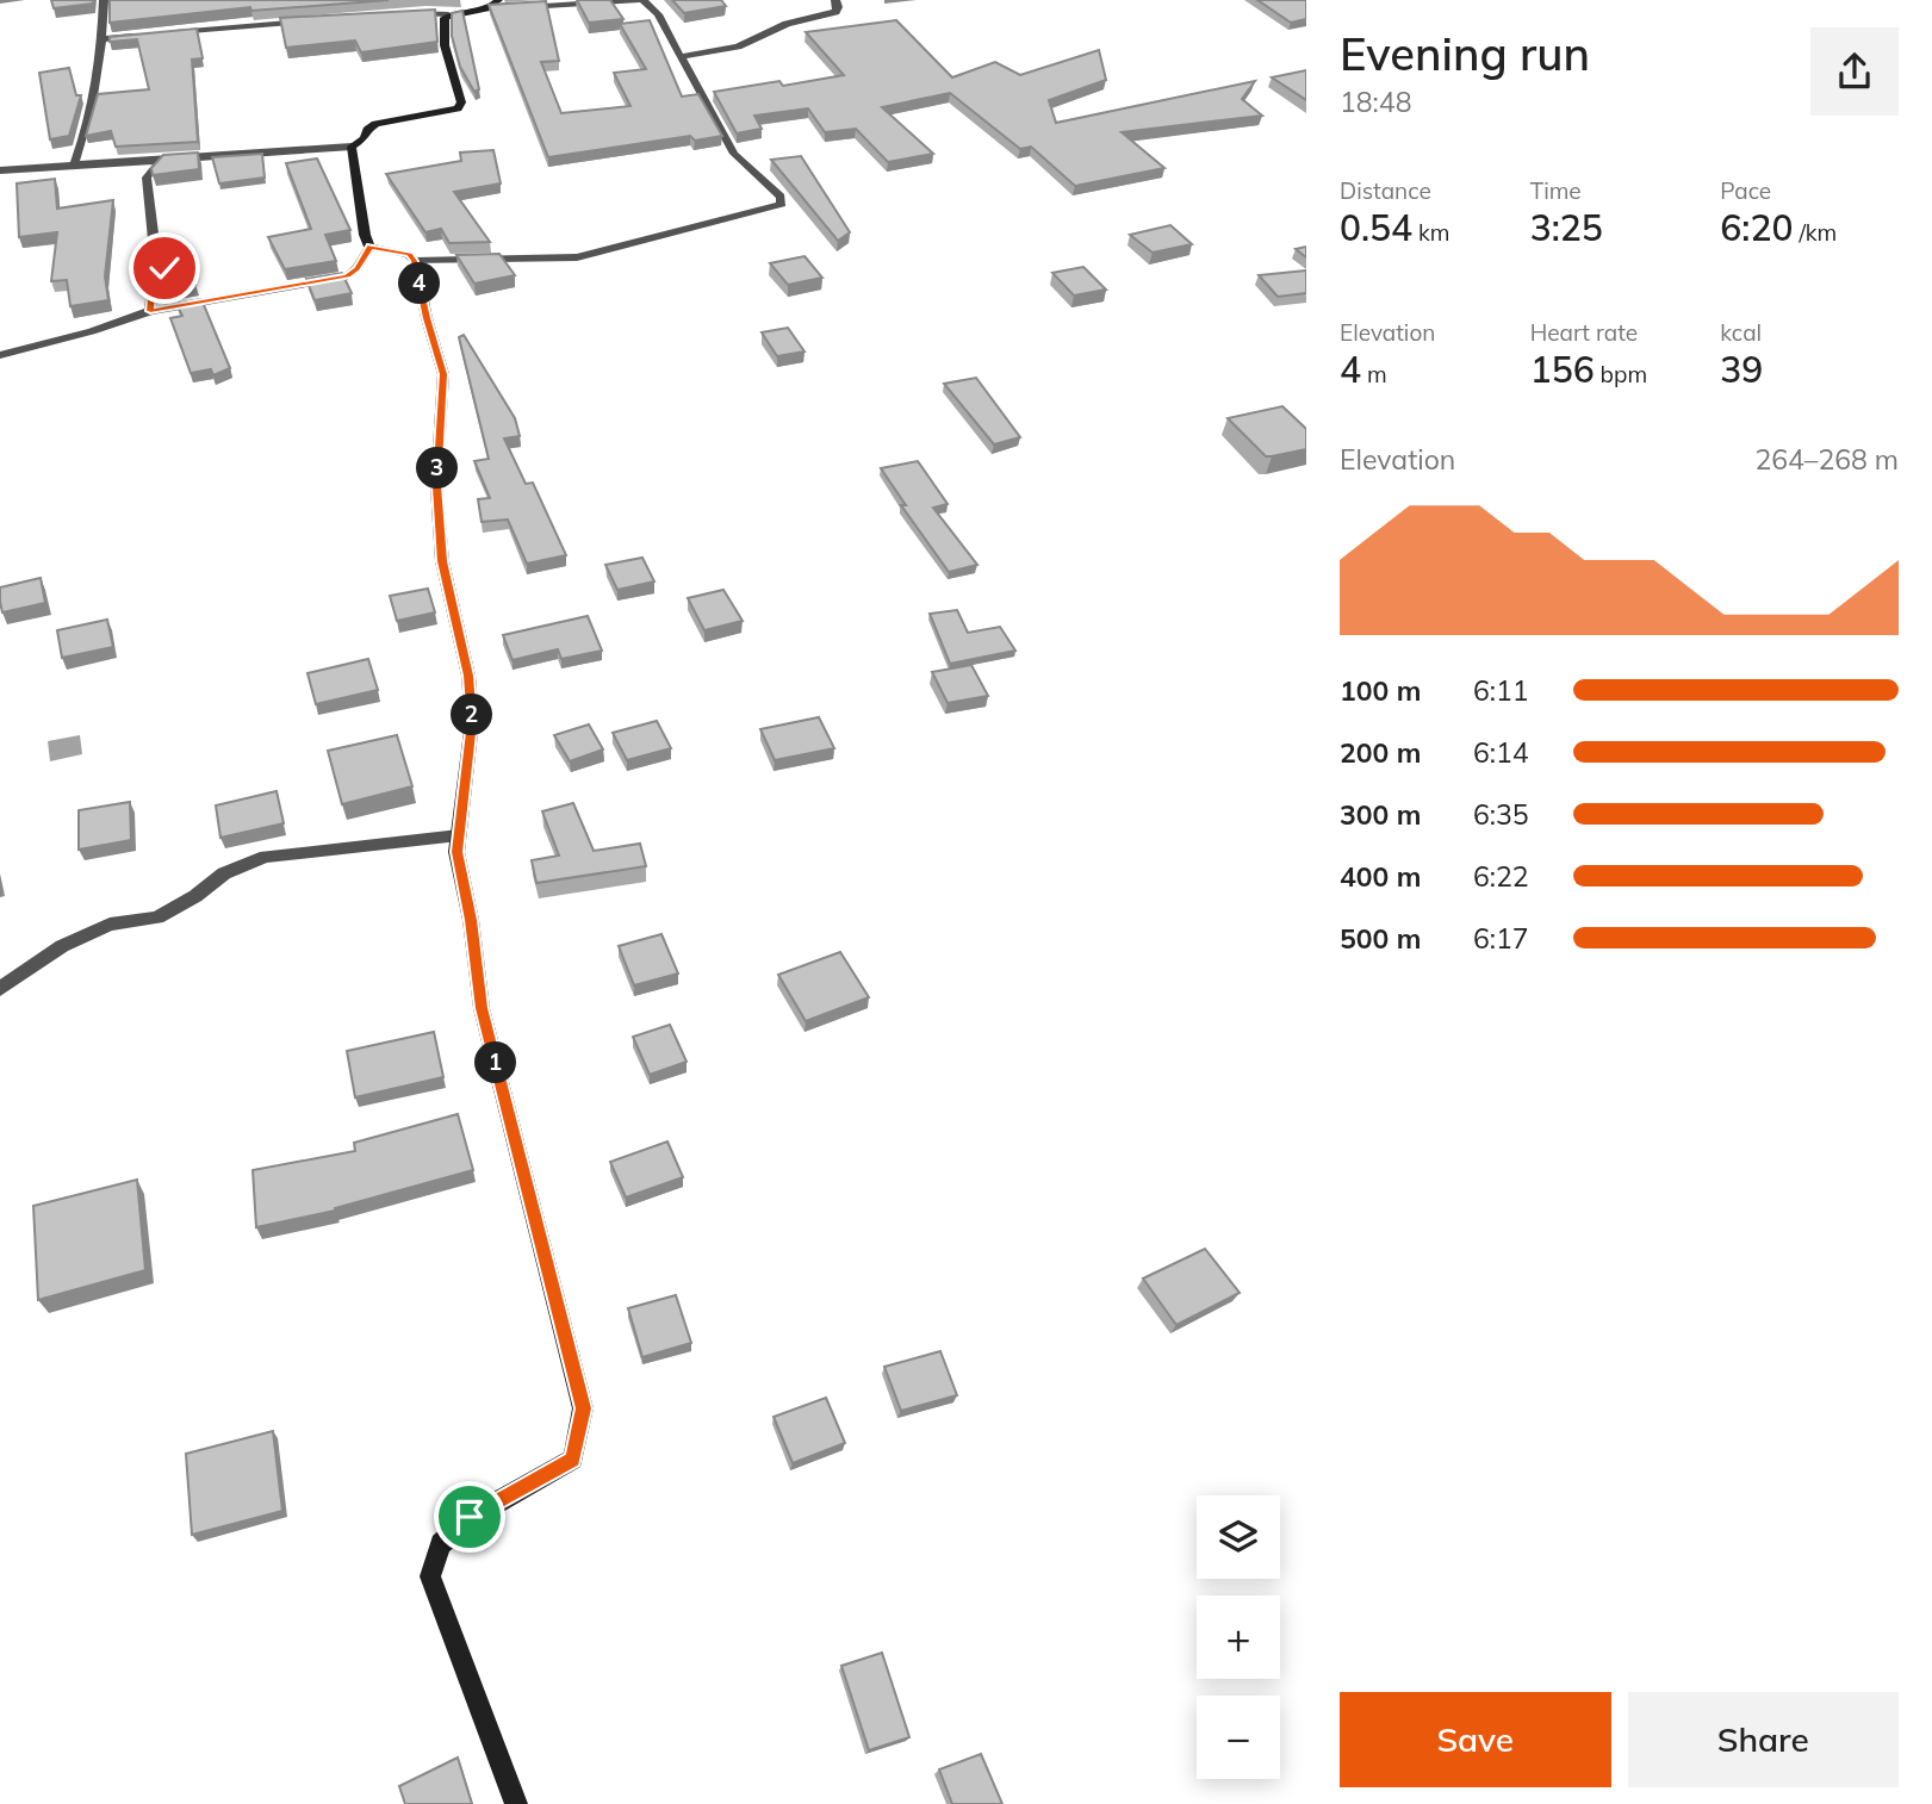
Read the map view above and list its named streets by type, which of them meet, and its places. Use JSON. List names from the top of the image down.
{
  "page": {
    "heading": ["Evening run", "18:48"],
    "stats": [
      ["Distance", "0.54 km"],
      ["Time", "3:25"],
      ["Pace", "6:20 /km"],
      ["Elevation", "4 m"],
      ["Heart rate", "156 bpm"],
      ["kcal", "39"]
    ],
    "pins": [
      "4",
      "3",
      "2",
      "1"
    ],
    "chart": ["Elevation", "264–268 m"],
    "list": [
      {
        "name": "100 m",
        "note": "6:11"
      },
      {
        "name": "200 m",
        "note": "6:14"
      },
      {
        "name": "300 m",
        "note": "6:35"
      },
      {
        "name": "400 m",
        "note": "6:22"
      },
      {
        "name": "500 m",
        "note": "6:17"
      }
    ],
    "map_buttons": ["+", "−"],
    "buttons": ["Save", "Share"]
  }
}
